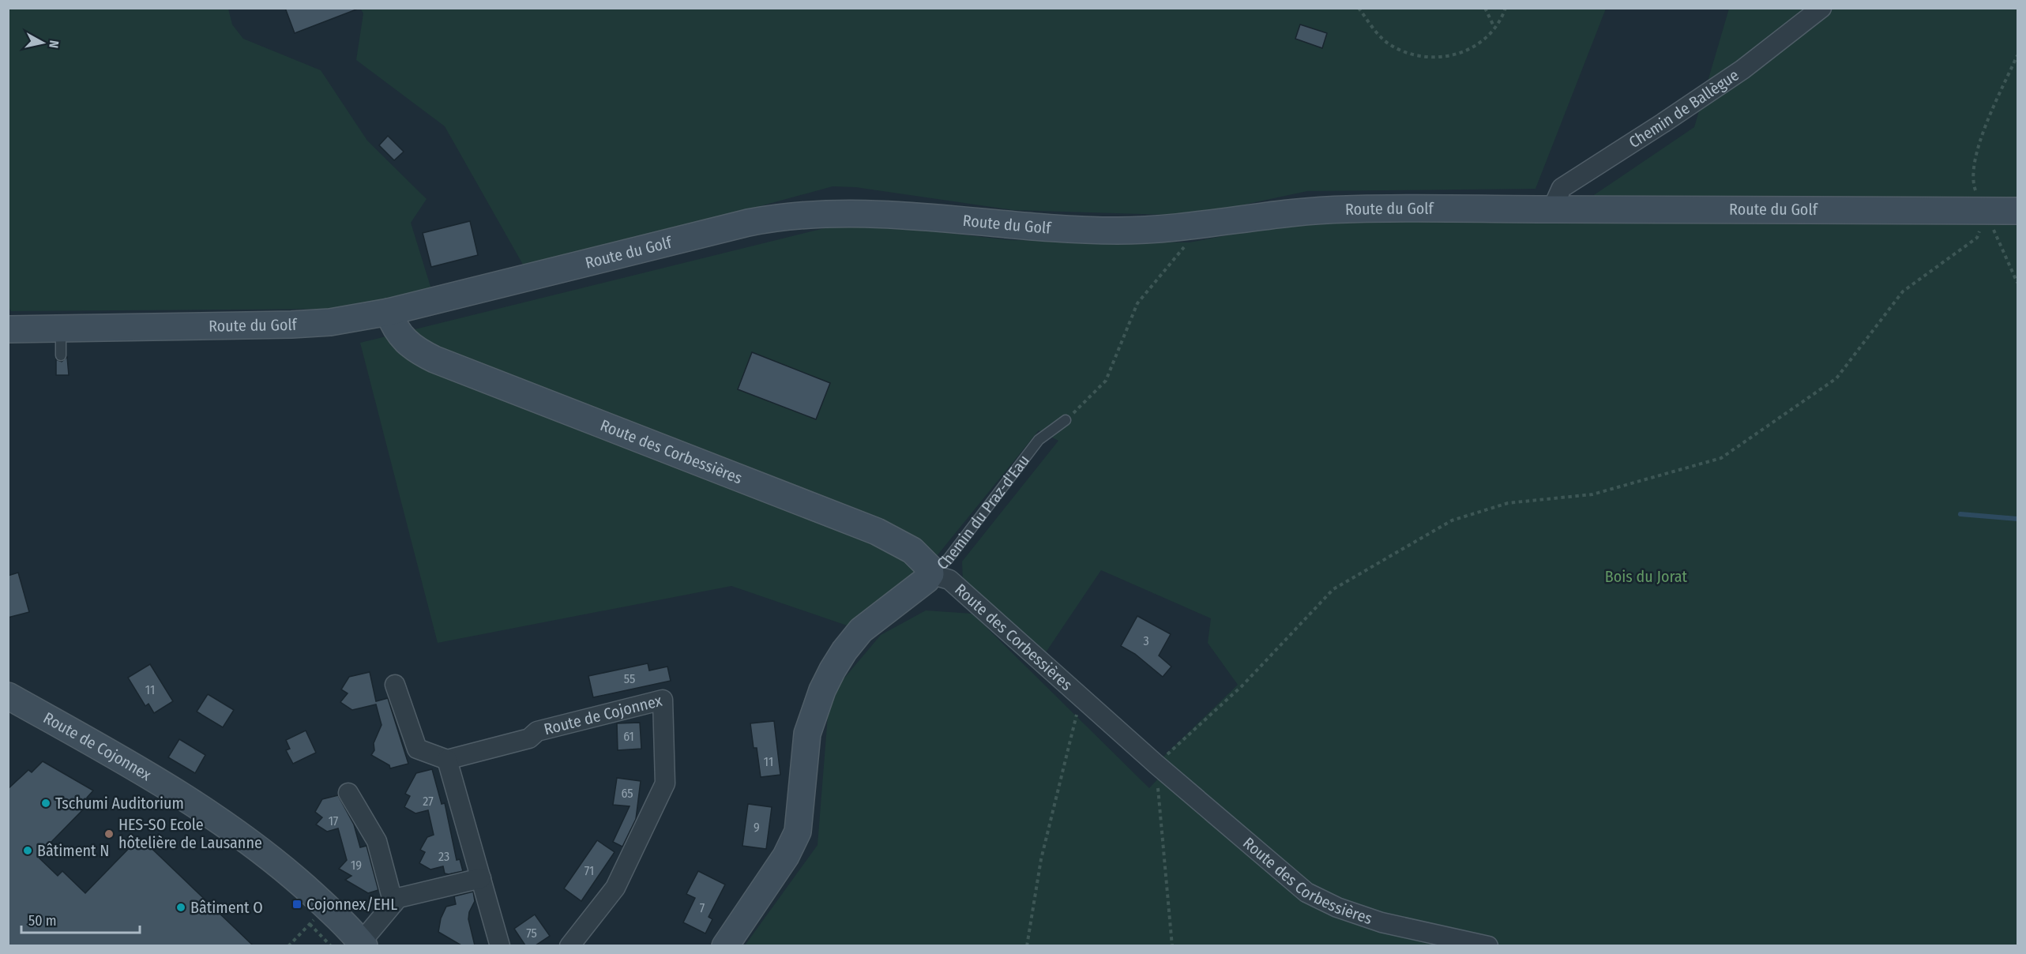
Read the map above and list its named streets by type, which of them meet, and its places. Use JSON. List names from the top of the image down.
{
  "streets": {
    "main road": [
      "Route du Golf",
      "Route des Corbessières",
      "Chemin du Praz-d'Eau",
      "Route de Cojonnex"
    ],
    "street": ["Chemin de Ballègue"]
  },
  "crossings": [
    ["Chemin de Ballègue", "Route du Golf"],
    ["Route du Golf", "Route des Corbessières"],
    ["Route des Corbessières", "Chemin du Praz-d'Eau"]
  ],
  "parks": ["Bois du Jorat"],
  "places": {
    "other": [
      "Tschumi Auditorium",
      "HES-SO Ecole hôtelière de Lausanne",
      "Bâtiment N",
      "Bâtiment O"
    ],
    "transit": ["Cojonnex/EHL"]
  },
  "house_numbers": [
    "3",
    "55",
    "11",
    "61",
    "11",
    "65",
    "27",
    "17",
    "9",
    "23",
    "19",
    "71",
    "7",
    "75"
  ],
  "scale_bar": "50 m",
  "north": "right"
}
